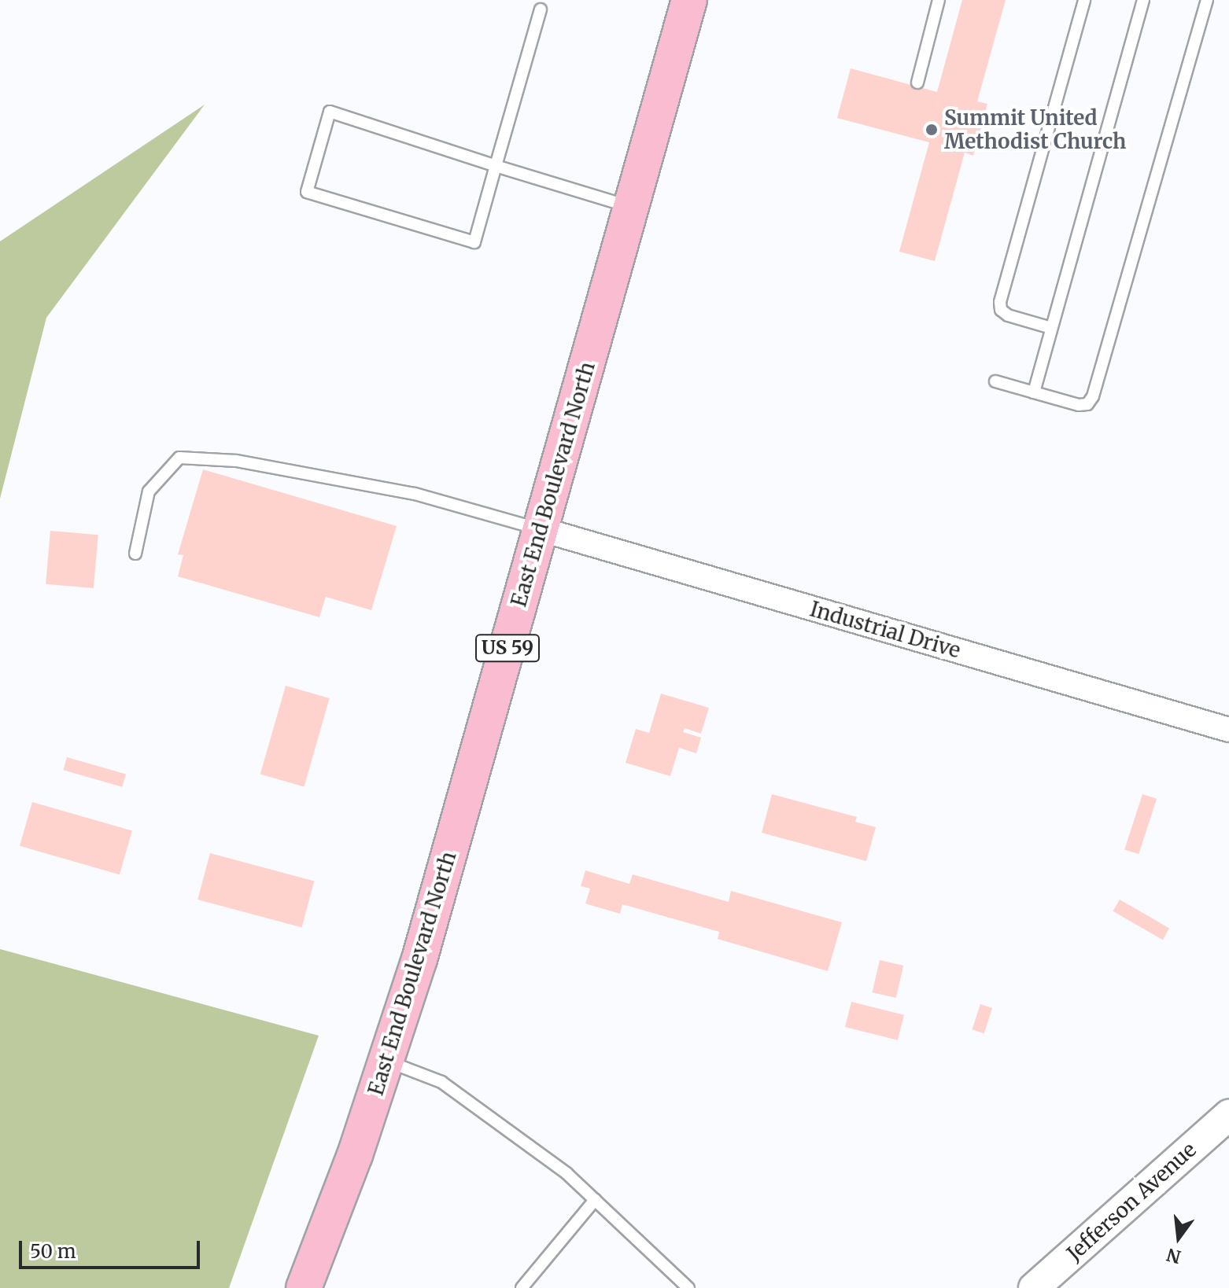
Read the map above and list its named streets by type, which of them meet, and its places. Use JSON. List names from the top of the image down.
{
  "streets": {
    "highway": ["East End Boulevard North", "US 59"],
    "street": ["Industrial Drive", "Jefferson Avenue"]
  },
  "crossings": [
    ["East End Boulevard North", "Industrial Drive"]
  ],
  "places": ["Summit United Methodist Church"],
  "scale_bar": "50 m",
  "north": "bottom"
}
